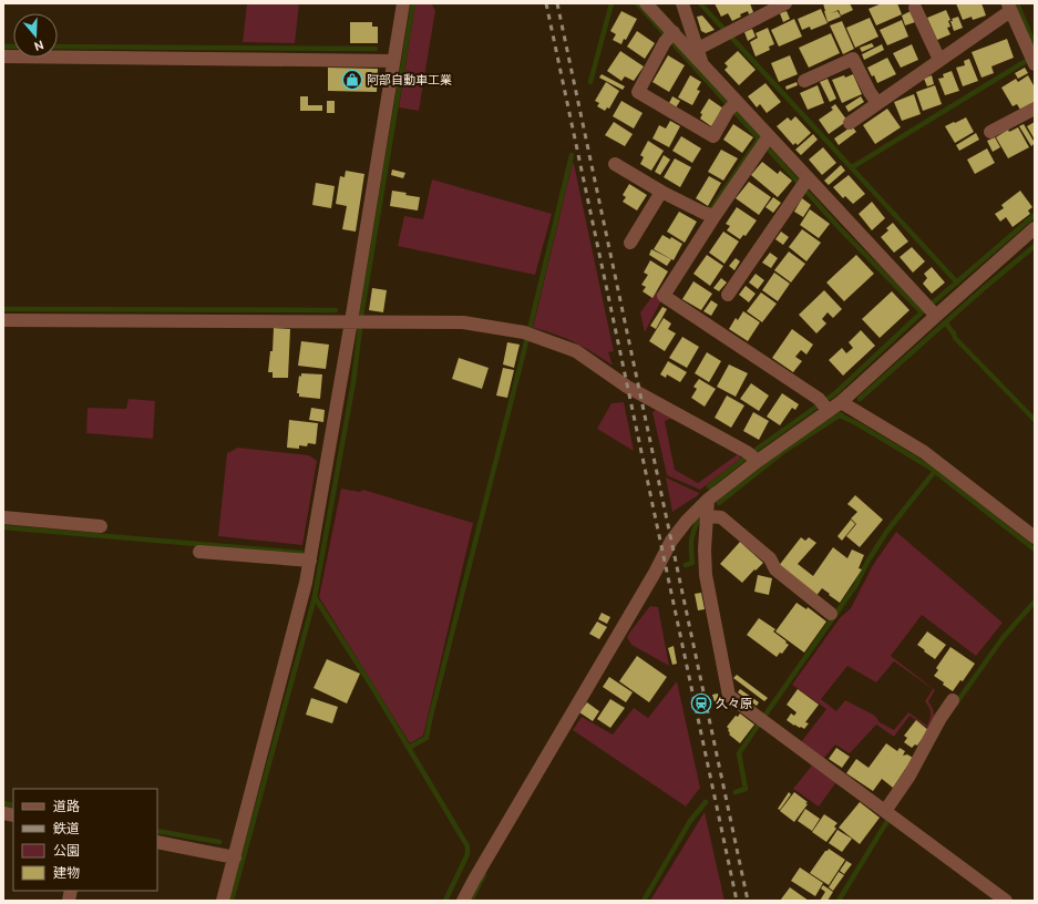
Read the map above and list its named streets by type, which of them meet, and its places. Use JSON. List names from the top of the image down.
{
  "places": {
    "shop": ["阿部自動車工業"],
    "station": ["久々原"]
  },
  "legend": [
    "道路",
    "鉄道",
    "公園",
    "建物"
  ],
  "north": "bottom"
}
